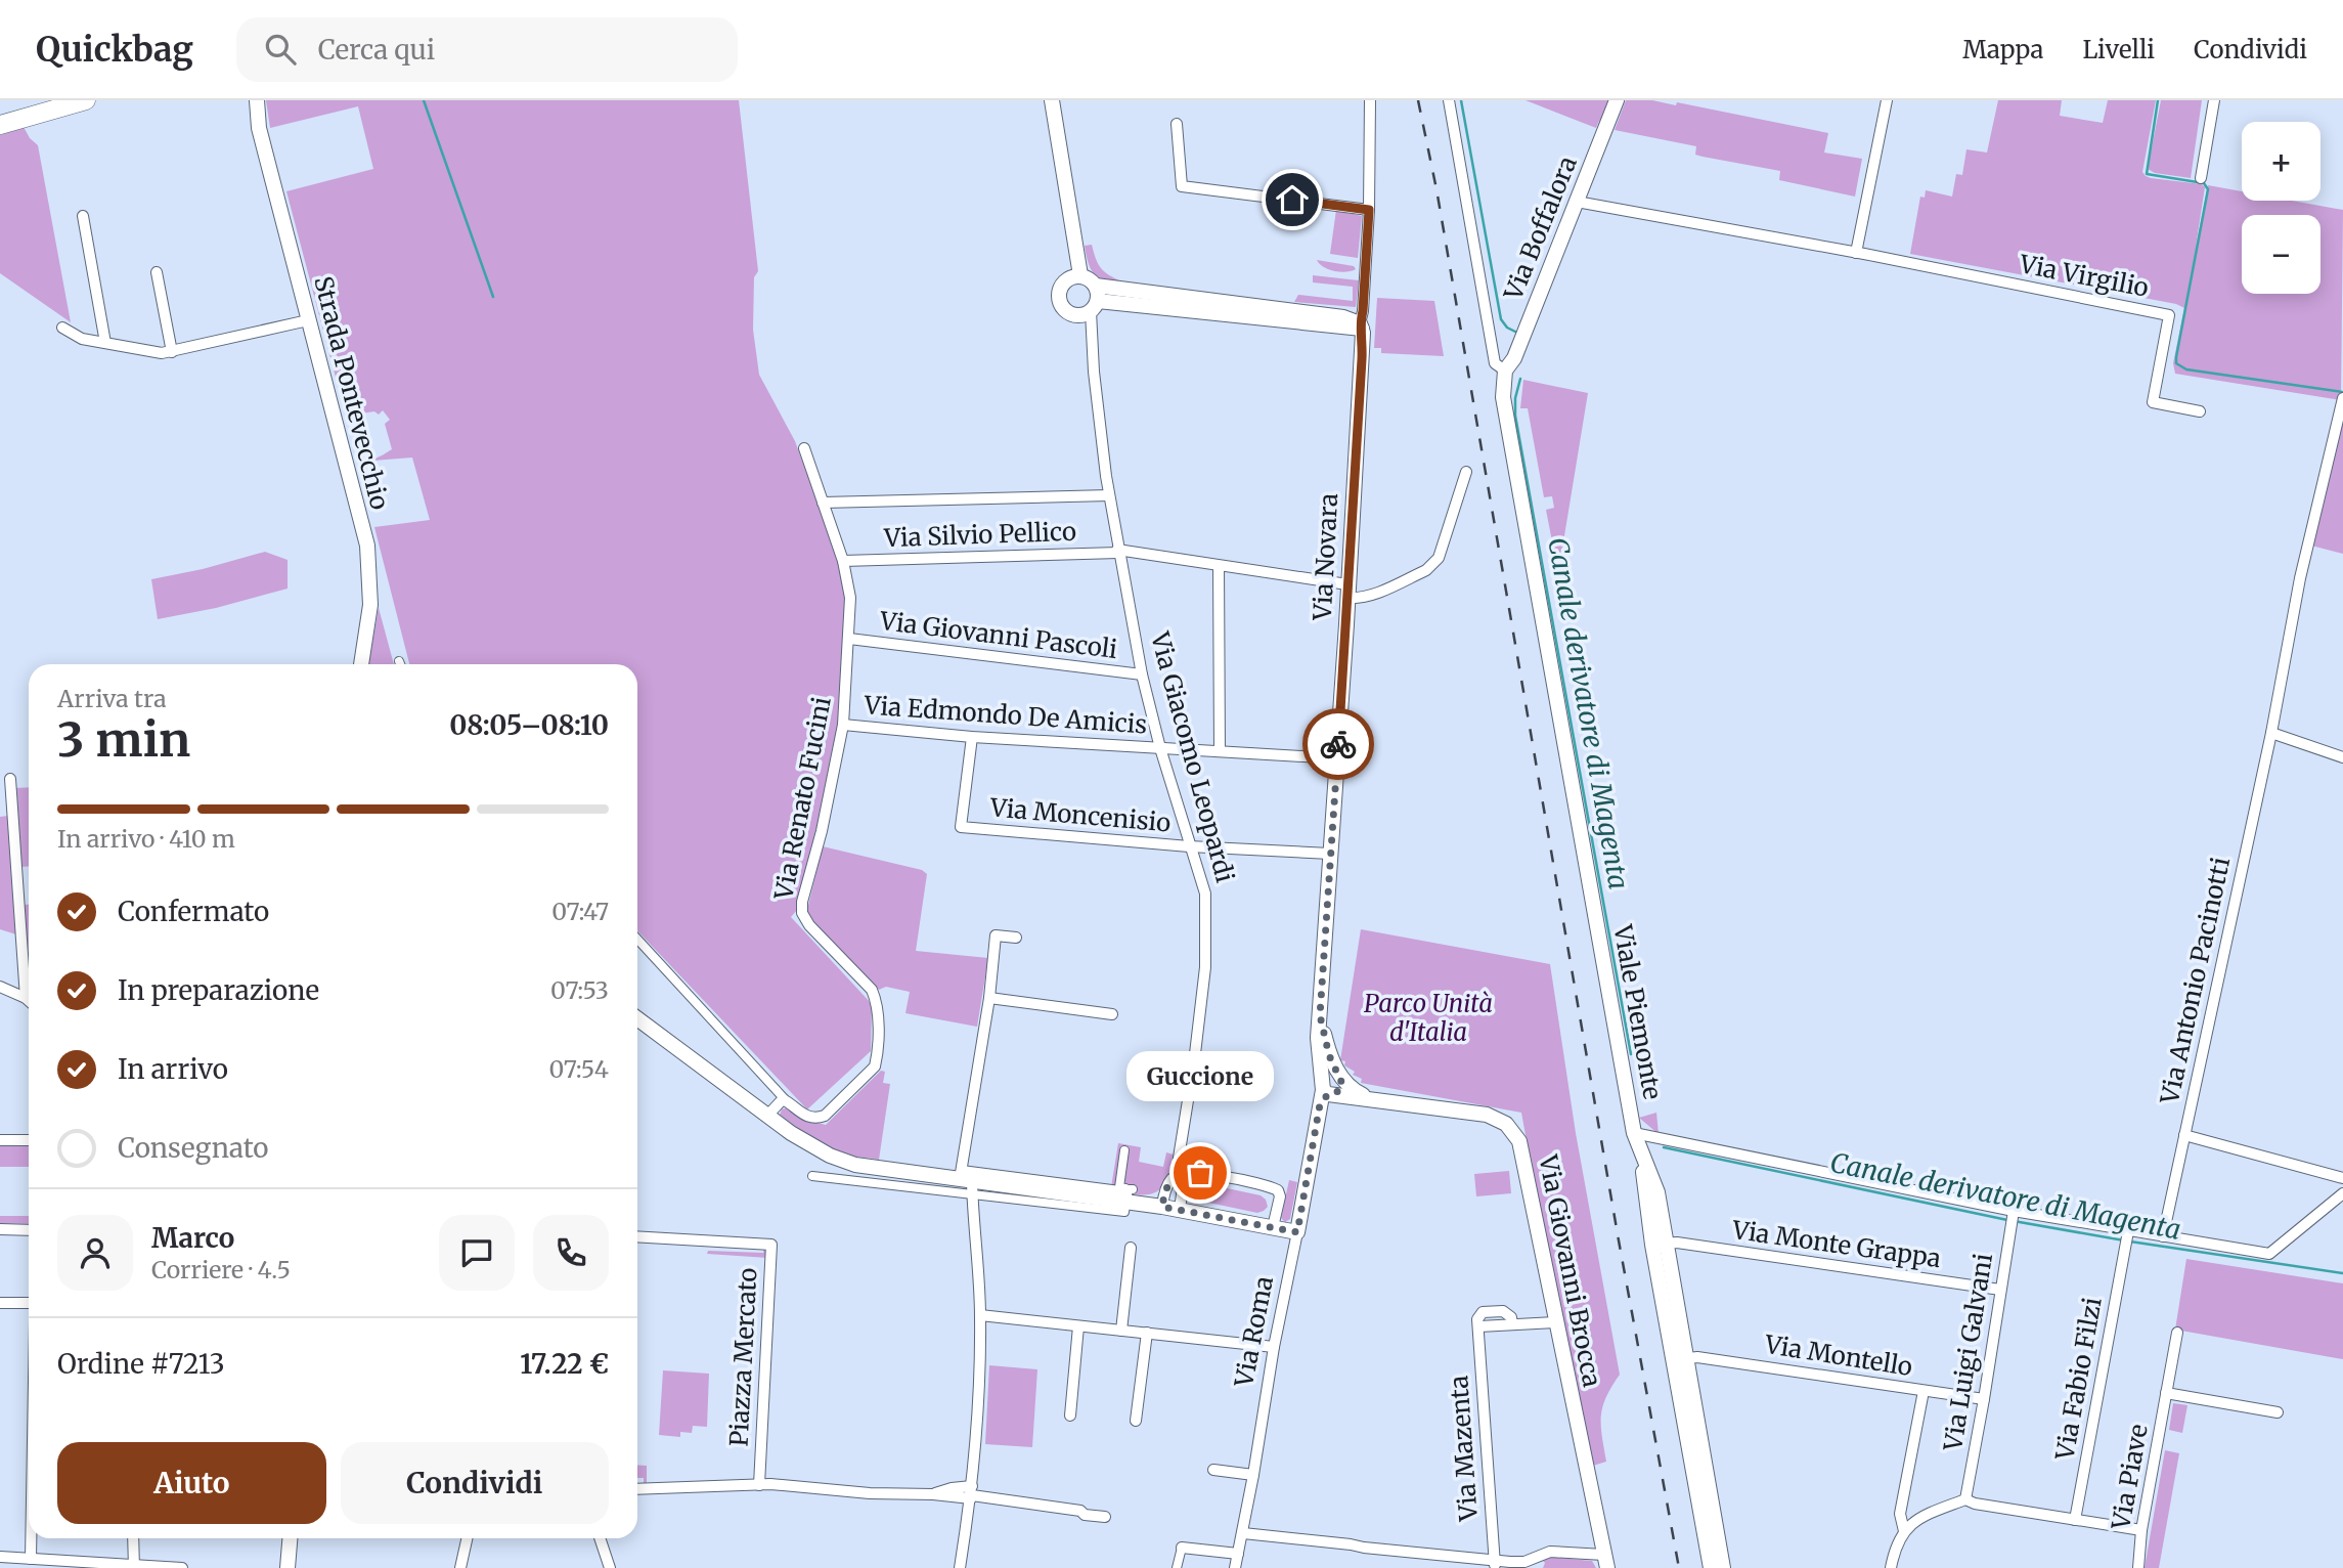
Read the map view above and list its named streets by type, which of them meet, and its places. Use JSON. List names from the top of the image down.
{
  "streets": {
    "street": [
      "Via Boffalora",
      "Via Virgilio",
      "Strada Pontevecchio",
      "Via Silvio Pellico",
      "Via Novara",
      "Via Giovanni Pascoli",
      "Via Edmondo De Amicis",
      "Via Giacomo Leopardi",
      "Via Renato Fucini",
      "Via Moncenisio",
      "Via Antonio Pacinotti",
      "Viale Piemonte",
      "Via Monte Grappa",
      "Via Giovanni Brocca",
      "Via Roma",
      "Via Luigi Galvani",
      "Via Montello",
      "Piazza Mercato",
      "Via Fabio Filzi",
      "Via Mazenta",
      "Via Piave"
    ]
  },
  "crossings": [
    ["Via Boffalora", "Viale Piemonte"],
    ["Via Silvio Pellico", "Via Novara"],
    ["Via Silvio Pellico", "Via Giacomo Leopardi"],
    ["Via Silvio Pellico", "Via Renato Fucini"],
    ["Via Novara", "Via Edmondo De Amicis"],
    ["Via Novara", "Via Moncenisio"],
    ["Via Novara", "Via Giovanni Brocca"],
    ["Via Novara", "Via Roma"],
    ["Via Giovanni Pascoli", "Via Giacomo Leopardi"],
    ["Via Giovanni Pascoli", "Via Renato Fucini"],
    ["Via Edmondo De Amicis", "Via Giacomo Leopardi"],
    ["Via Edmondo De Amicis", "Via Renato Fucini"],
    ["Via Edmondo De Amicis", "Via Moncenisio"],
    ["Via Giacomo Leopardi", "Via Moncenisio"],
    ["Viale Piemonte", "Via Monte Grappa"],
    ["Viale Piemonte", "Via Montello"],
    ["Via Monte Grappa", "Via Luigi Galvani"],
    ["Via Giovanni Brocca", "Via Roma"],
    ["Via Giovanni Brocca", "Via Mazenta"],
    ["Via Luigi Galvani", "Via Montello"]
  ],
  "water": ["Canale derivatore di Magenta"],
  "parks": ["Parco Unità d'Italia"],
  "places": ["Guccione"],
  "page": {
    "header": "Quickbag",
    "search": "Cerca qui",
    "nav": ["Mappa", "Livelli", "Condividi"],
    "map_buttons": ["+", "−"],
    "heading": ["3 min", "Arriva tra", "08:05–08:10"],
    "panel": [
      "Marco",
      "Corriere · 4.5",
      "Ordine #7213",
      "17.22 €"
    ],
    "bar": "In arrivo · 410 m",
    "list": [
      ["Confermato", "07:47"],
      ["In preparazione", "07:53"],
      ["In arrivo", "07:54"],
      "Consegnato"
    ],
    "bubble": "Guccione",
    "buttons": ["Aiuto", "Condividi"]
  }
}
